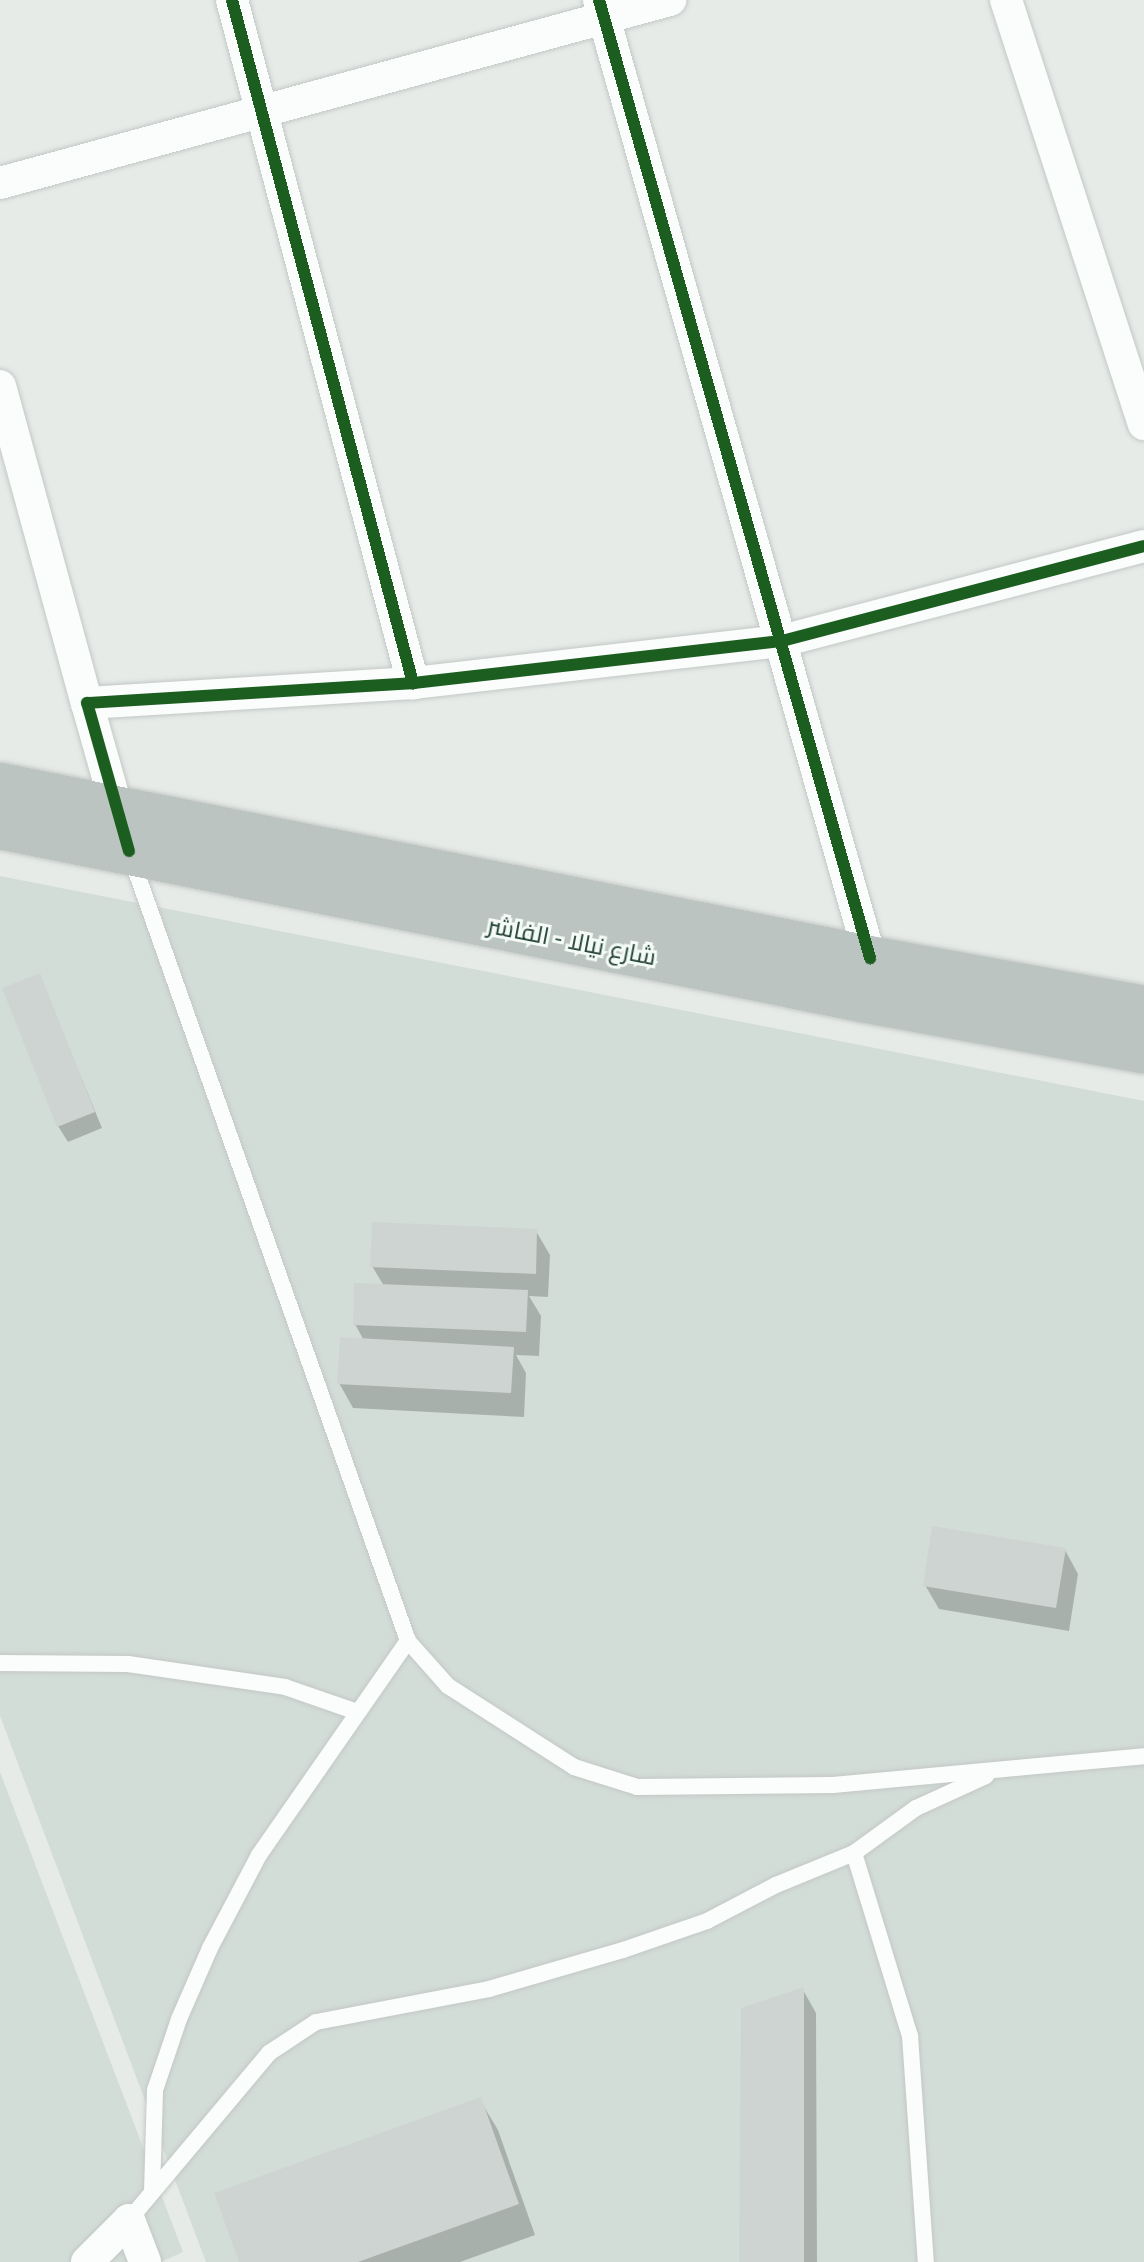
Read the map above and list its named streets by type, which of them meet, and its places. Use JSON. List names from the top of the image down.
{
  "streets": {
    "highway": ["شارع نيالا - الفاشر"]
  }
}
